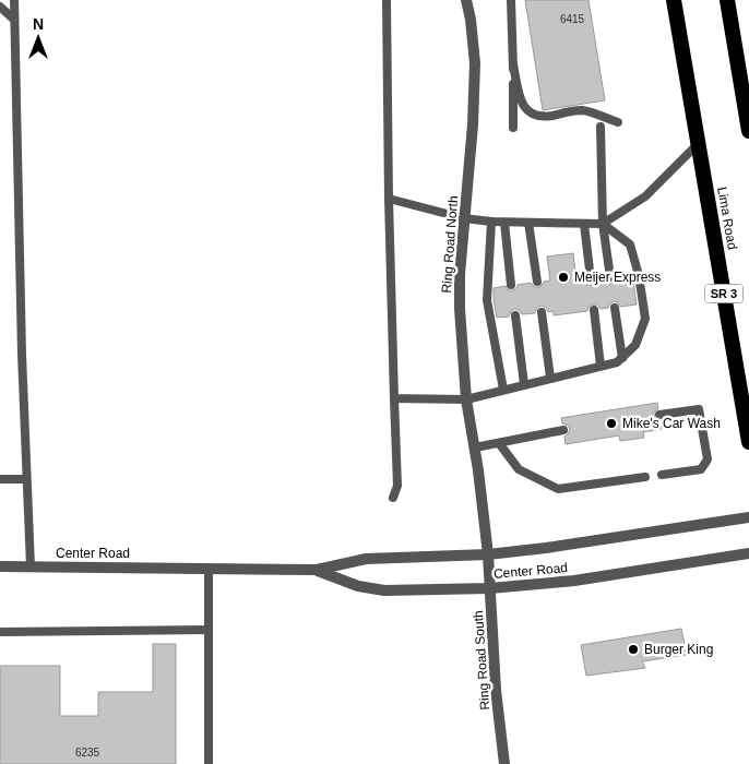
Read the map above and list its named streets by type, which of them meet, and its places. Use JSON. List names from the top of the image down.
{
  "streets": {
    "highway": ["Lima Road", "SR 3"],
    "street": ["Ring Road North", "Center Road", "Ring Road South"]
  },
  "crossings": [
    ["Ring Road North", "Center Road"],
    ["Ring Road North", "Ring Road South"],
    ["Center Road", "Ring Road South"]
  ],
  "places": ["Meijer Express", "Mike's Car Wash", "Burger King"],
  "house_numbers": ["6415", "6235"],
  "north": "top"
}
